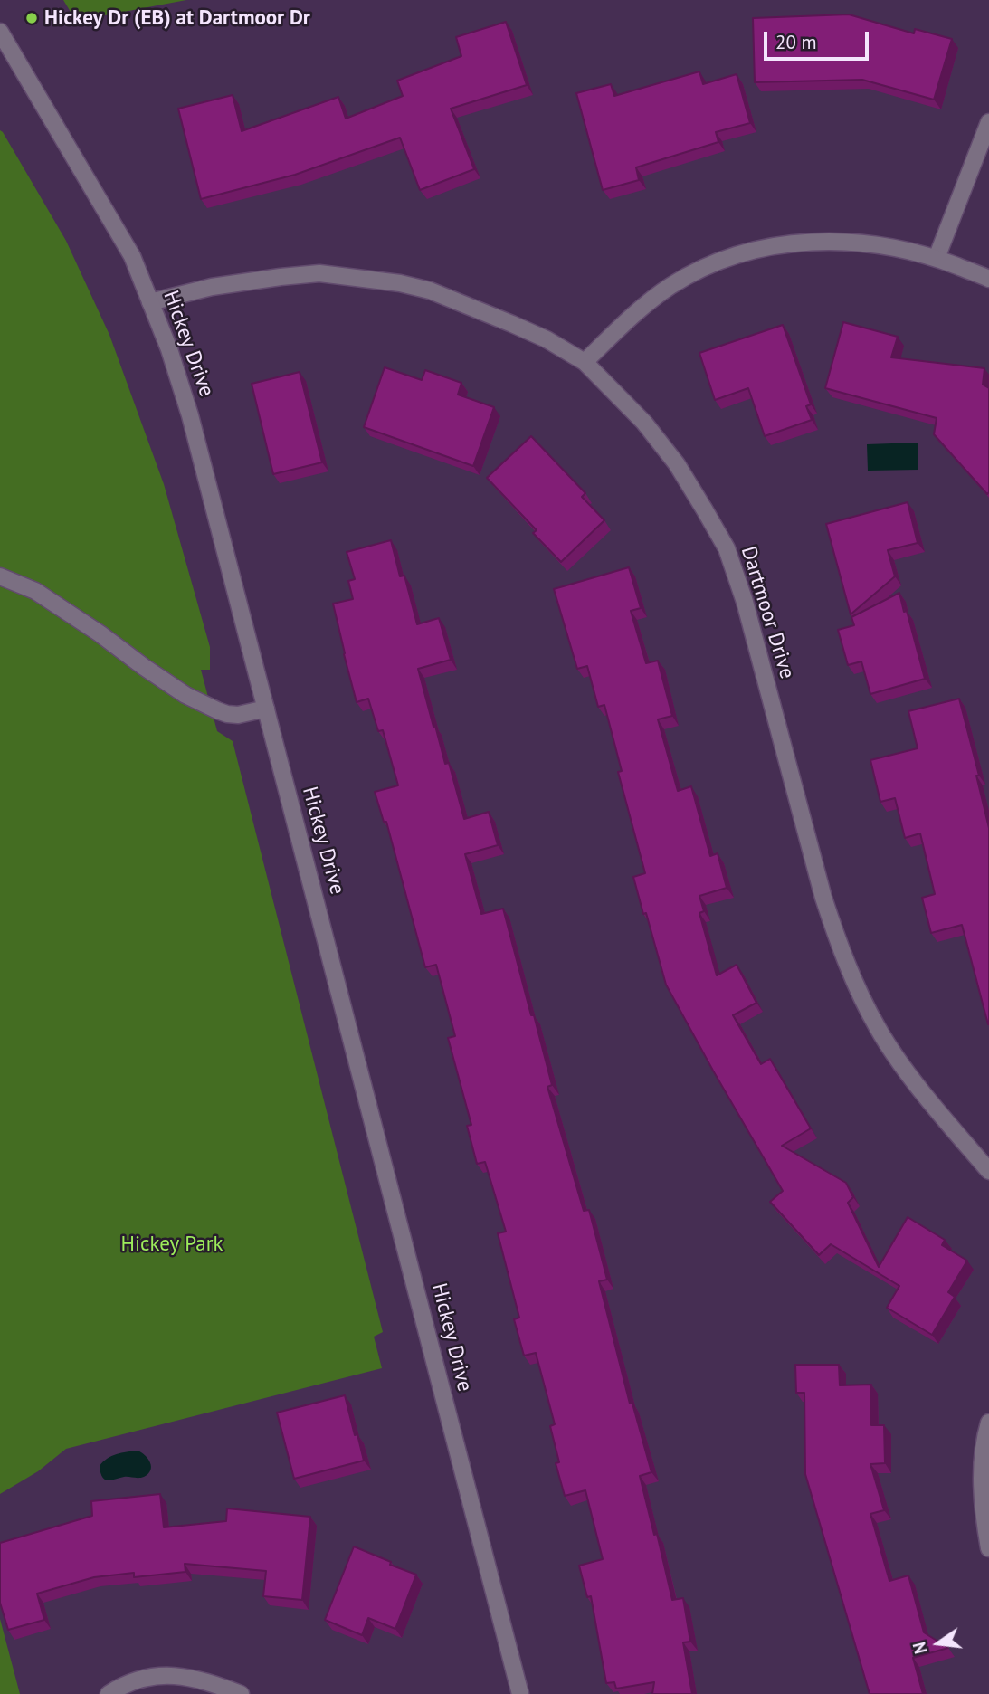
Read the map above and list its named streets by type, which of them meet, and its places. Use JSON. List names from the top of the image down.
{
  "streets": {
    "street": ["Hickey Drive", "Dartmoor Drive"]
  },
  "crossings": [
    ["Hickey Drive", "Dartmoor Drive"]
  ],
  "parks": ["Hickey Park"],
  "places": ["Hickey Dr (EB) at Dartmoor Dr"],
  "scale_bar": "20 m",
  "north": "left"
}
